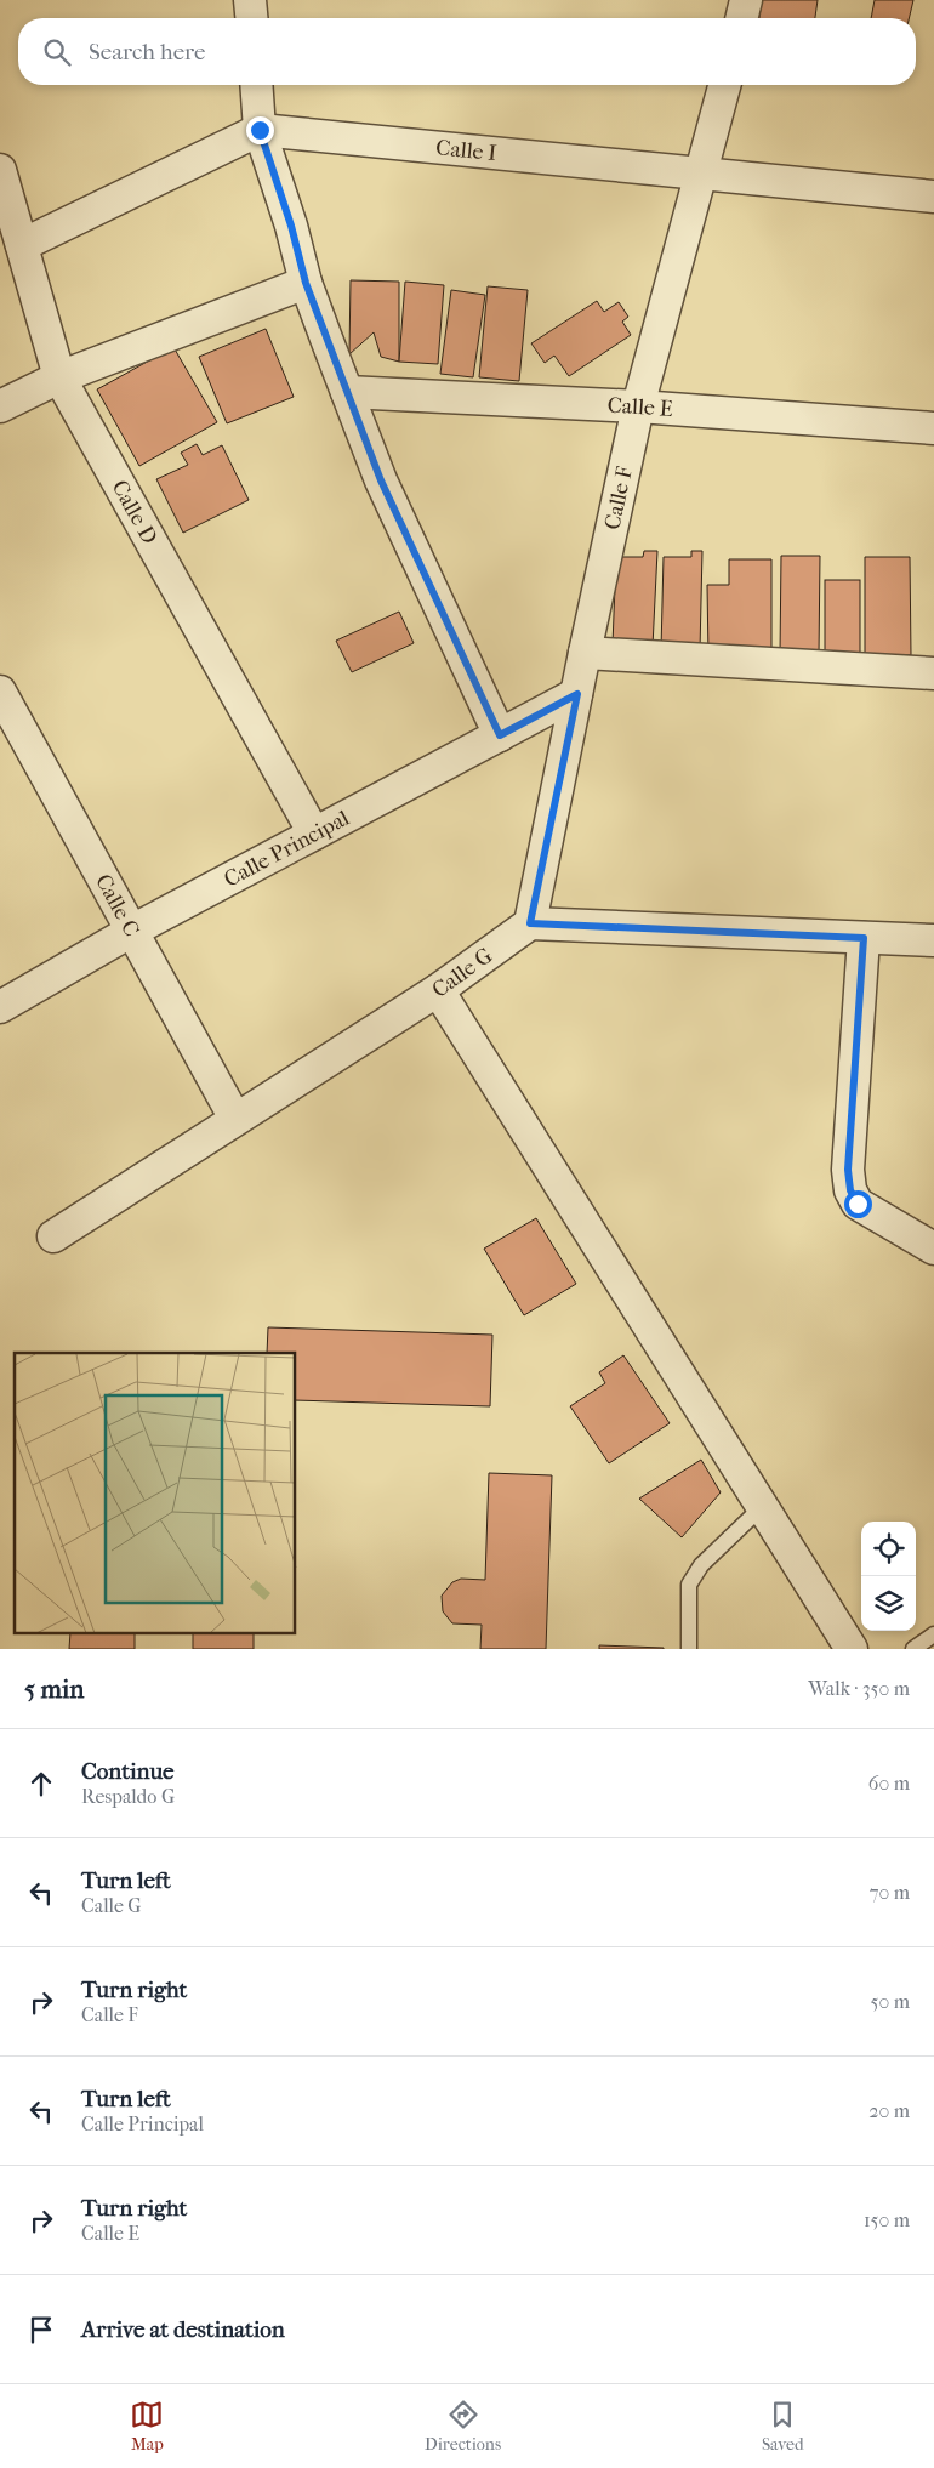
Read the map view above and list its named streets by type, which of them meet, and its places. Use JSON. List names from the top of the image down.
{
  "streets": {
    "street": [
      "Calle I",
      "Calle E",
      "Calle F",
      "Calle D",
      "Calle Principal",
      "Calle C",
      "Calle G"
    ]
  },
  "crossings": [
    ["Calle I", "Calle F"],
    ["Calle E", "Calle F"],
    ["Calle F", "Calle Principal"],
    ["Calle F", "Calle G"],
    ["Calle D", "Calle Principal"],
    ["Calle Principal", "Calle C"],
    ["Calle C", "Calle G"]
  ],
  "page": {
    "search": "Search here",
    "heading": ["5 min", "Walk · 350 m"],
    "list": [
      ["Continue", "Respaldo G", "60 m"],
      ["Turn left", "Calle G", "70 m"],
      ["Turn right", "Calle F", "50 m"],
      ["Turn left", "Calle Principal", "20 m"],
      ["Turn right", "Calle E", "150 m"],
      "Arrive at destination"
    ],
    "nav": ["Map", "Directions", "Saved"]
  }
}
